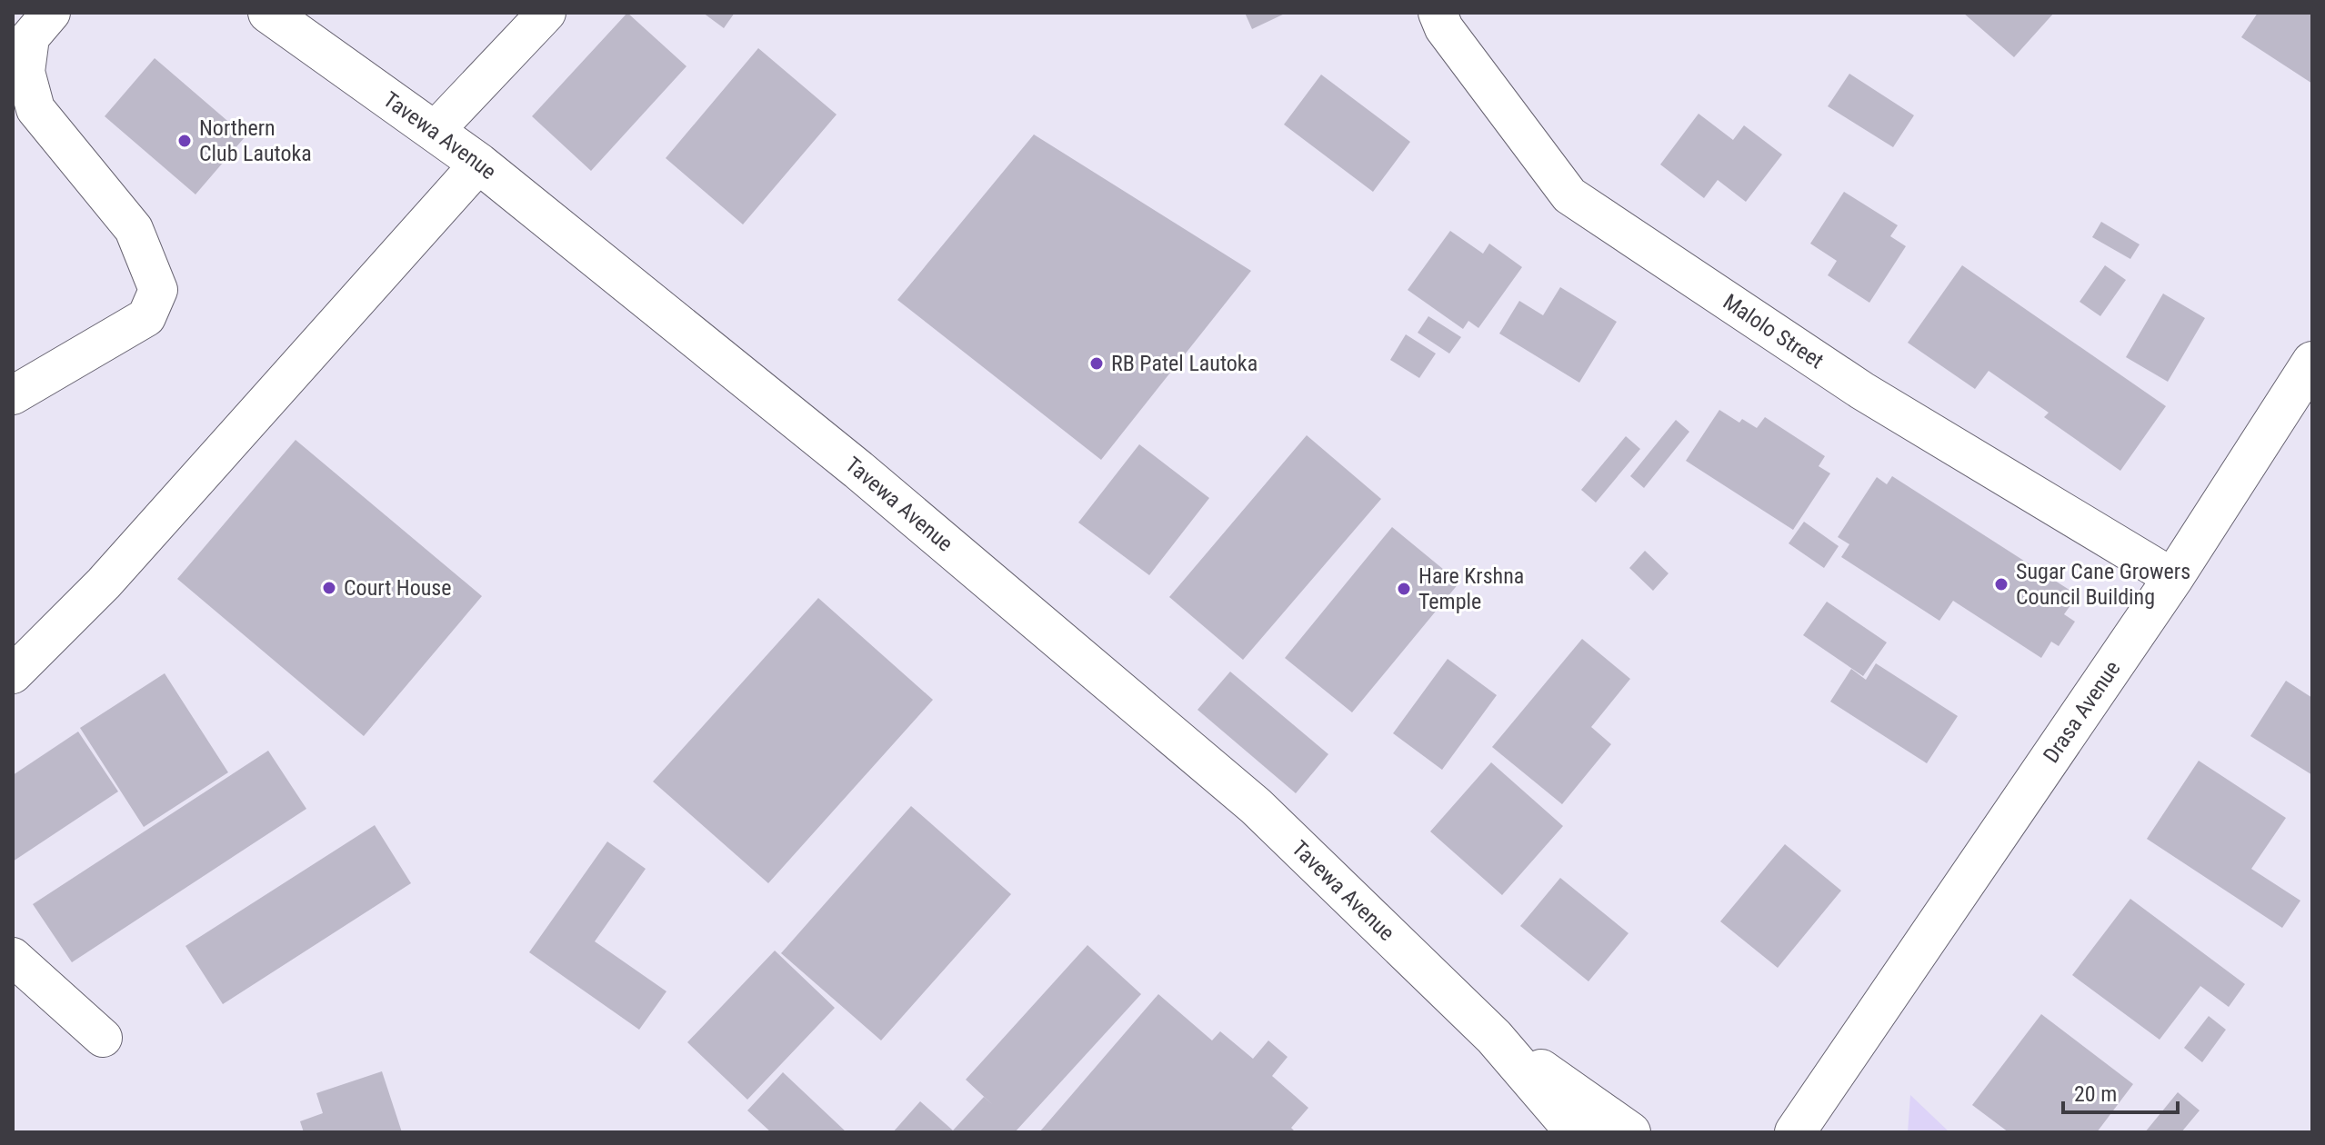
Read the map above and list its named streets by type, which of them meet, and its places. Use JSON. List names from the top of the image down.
{
  "streets": {
    "main road": ["Tavewa Avenue", "Drasa Avenue"],
    "street": ["Malolo Street"]
  },
  "crossings": [
    ["Malolo Street", "Drasa Avenue"]
  ],
  "places": [
    "Northern Club Lautoka",
    "RB Patel Lautoka",
    "Sugar Cane Growers Council Building",
    "Court House",
    "Hare Krshna Temple"
  ],
  "scale_bar": "20 m"
}
